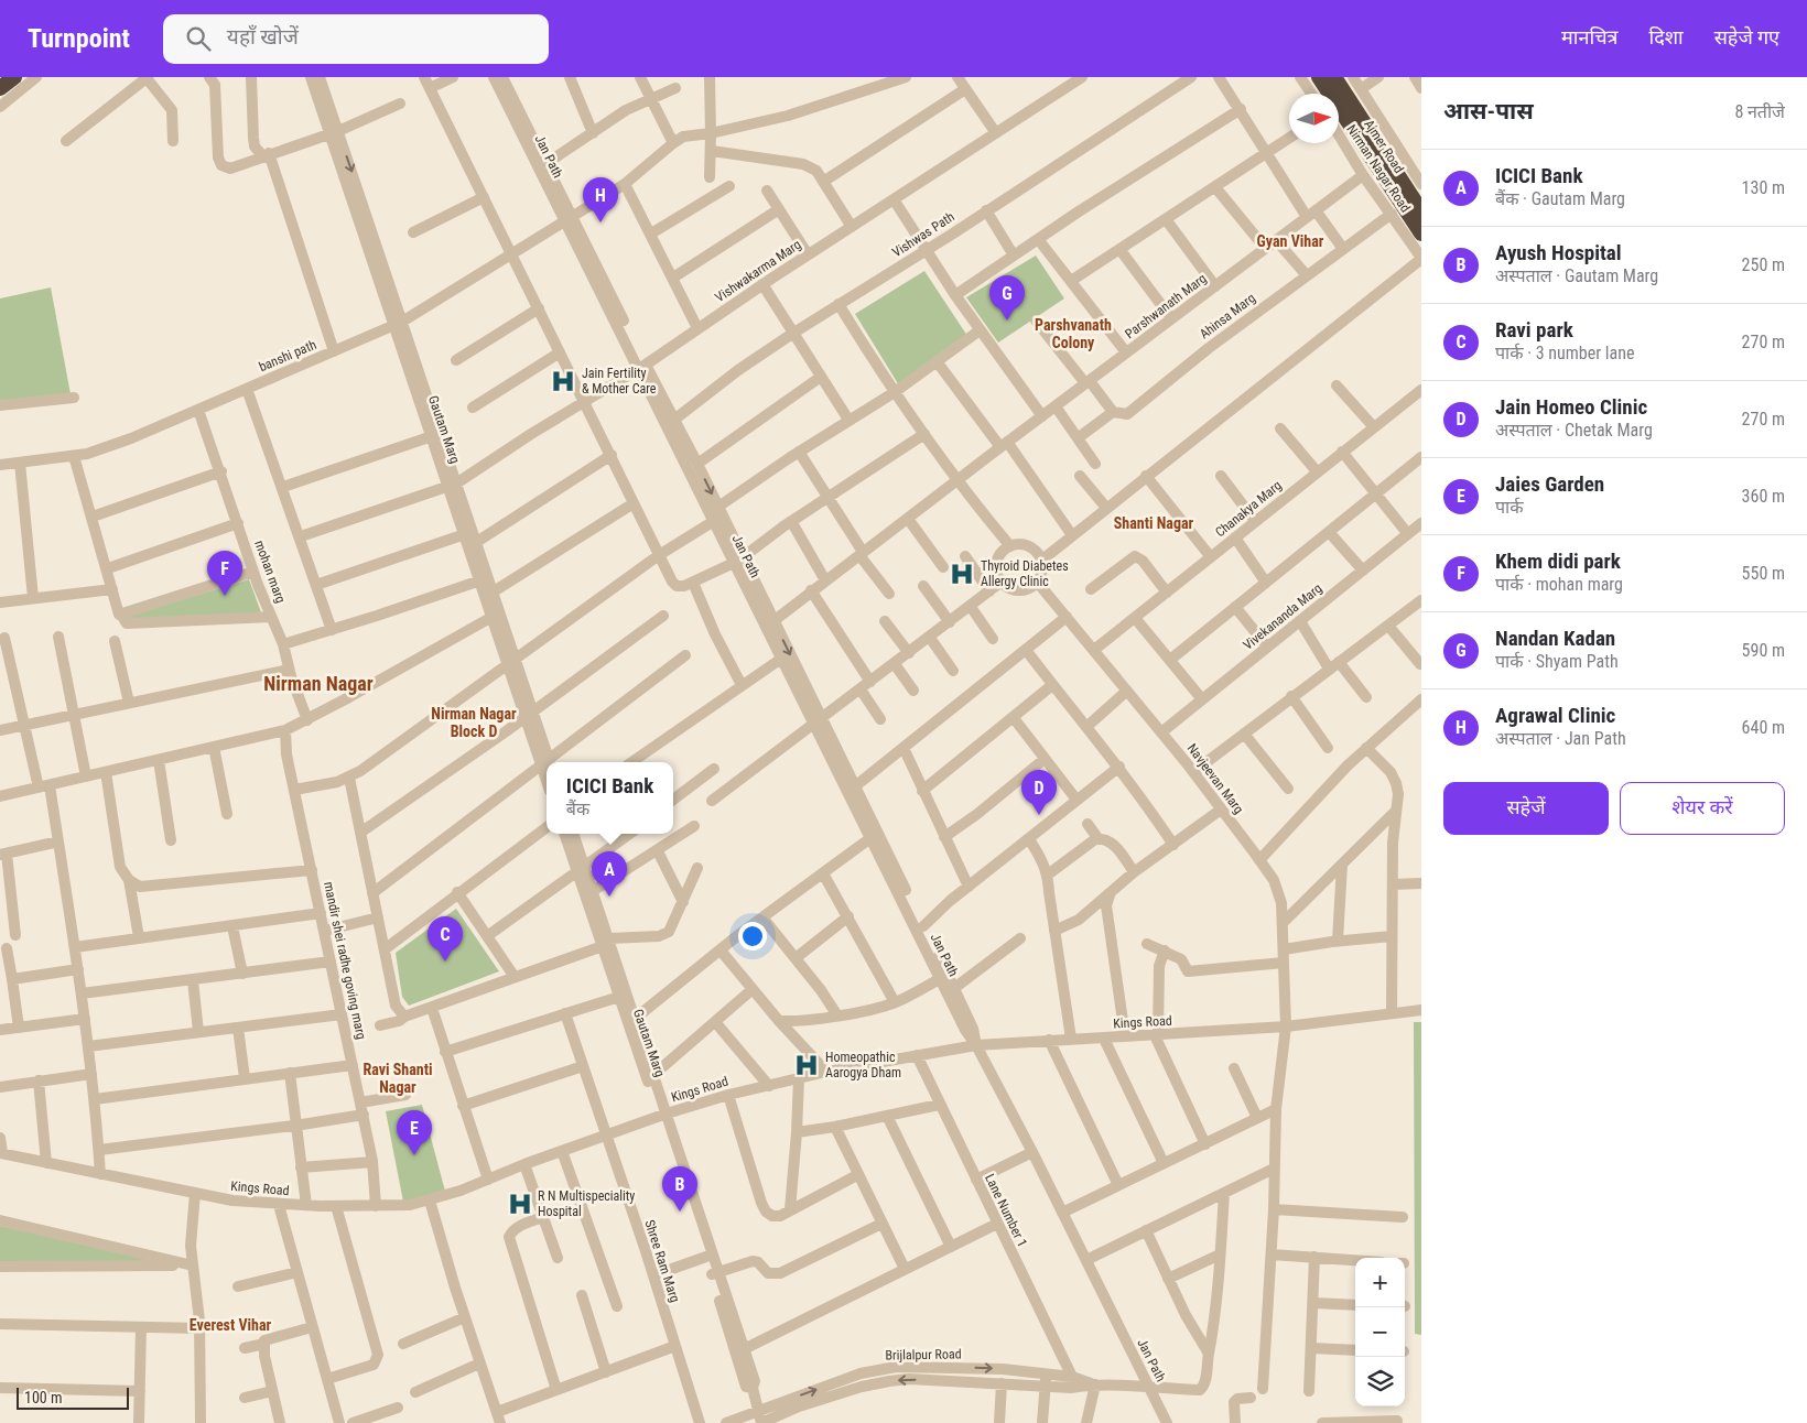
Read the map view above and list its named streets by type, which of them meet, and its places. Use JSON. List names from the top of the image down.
{
  "streets": {
    "highway": ["Ajmer Road"],
    "street": [
      "Jan Path",
      "Nirman Nagar Road",
      "Vishwas Path",
      "Vishwakarma Marg",
      "Parshwanath Marg",
      "Ahinsa Marg",
      "banshi path",
      "Gautam Marg",
      "Chanakya Marg",
      "mohan marg",
      "Vivekananda Marg",
      "Navjeevan Marg",
      "mandir shei radhe goving marg",
      "Kings Road",
      "Lane Number 1",
      "Shree Ram Marg",
      "Brijlalpur Road"
    ]
  },
  "crossings": [
    ["Jan Path", "Vishwas Path"],
    ["Jan Path", "Vishwakarma Marg"],
    ["Jan Path", "Parshwanath Marg"],
    ["Jan Path", "banshi path"],
    ["Jan Path", "Kings Road"],
    ["Jan Path", "Brijlalpur Road"],
    ["Nirman Nagar Road", "Parshwanath Marg"],
    ["Nirman Nagar Road", "Ahinsa Marg"],
    ["Vishwakarma Marg", "Gautam Marg"],
    ["banshi path", "Gautam Marg"],
    ["banshi path", "mohan marg"],
    ["Gautam Marg", "Kings Road"],
    ["Chanakya Marg", "Navjeevan Marg"],
    ["Vivekananda Marg", "Navjeevan Marg"],
    ["Navjeevan Marg", "Kings Road"],
    ["mandir shei radhe goving marg", "Kings Road"],
    ["Kings Road", "Lane Number 1"],
    ["Kings Road", "Shree Ram Marg"],
    ["Lane Number 1", "Brijlalpur Road"]
  ],
  "districts": [
    "Gyan Vihar",
    "Parshvanath Colony",
    "Shanti Nagar",
    "Nirman Nagar",
    "Nirman Nagar Block D",
    "Ravi Shanti Nagar",
    "Everest Vihar"
  ],
  "places": {
    "hospital": [
      "Jain Fertility & Mother Care",
      "Thyroid Diabetes Allergy Clinic",
      "Homeopathic Aarogya Dham",
      "R N Multispeciality Hospital"
    ]
  },
  "scale_bar": "100 m",
  "north": "right",
  "page": {
    "header": "Turnpoint",
    "search": "यहाँ खोजें",
    "nav": ["मानचित्र", "दिशा", "सहेजे गए"],
    "heading": ["आस-पास", "8 नतीजे"],
    "list": [
      {
        "mark": "A",
        "name": "ICICI Bank",
        "note": "बैंक · Gautam Marg",
        "value": "130 m"
      },
      {
        "mark": "B",
        "name": "Ayush Hospital",
        "note": "अस्पताल · Gautam Marg",
        "value": "250 m"
      },
      {
        "mark": "C",
        "name": "Ravi park",
        "note": "पार्क · 3 number lane",
        "value": "270 m"
      },
      {
        "mark": "D",
        "name": "Jain Homeo Clinic",
        "note": "अस्पताल · Chetak Marg",
        "value": "270 m"
      },
      {
        "mark": "E",
        "name": "Jaies Garden",
        "note": "पार्क",
        "value": "360 m"
      },
      {
        "mark": "F",
        "name": "Khem didi park",
        "note": "पार्क · mohan marg",
        "value": "550 m"
      },
      {
        "mark": "G",
        "name": "Nandan Kadan",
        "note": "पार्क · Shyam Path",
        "value": "590 m"
      },
      {
        "mark": "H",
        "name": "Agrawal Clinic",
        "note": "अस्पताल · Jan Path",
        "value": "640 m"
      }
    ],
    "pins": [
      "H",
      "G",
      "F",
      "D",
      "A",
      "C",
      "E",
      "B"
    ],
    "popup": ["ICICI Bank", "बैंक"],
    "buttons": ["सहेजें", "शेयर करें"],
    "map_buttons": ["+", "−"],
    "scale": "100 m"
  }
}
